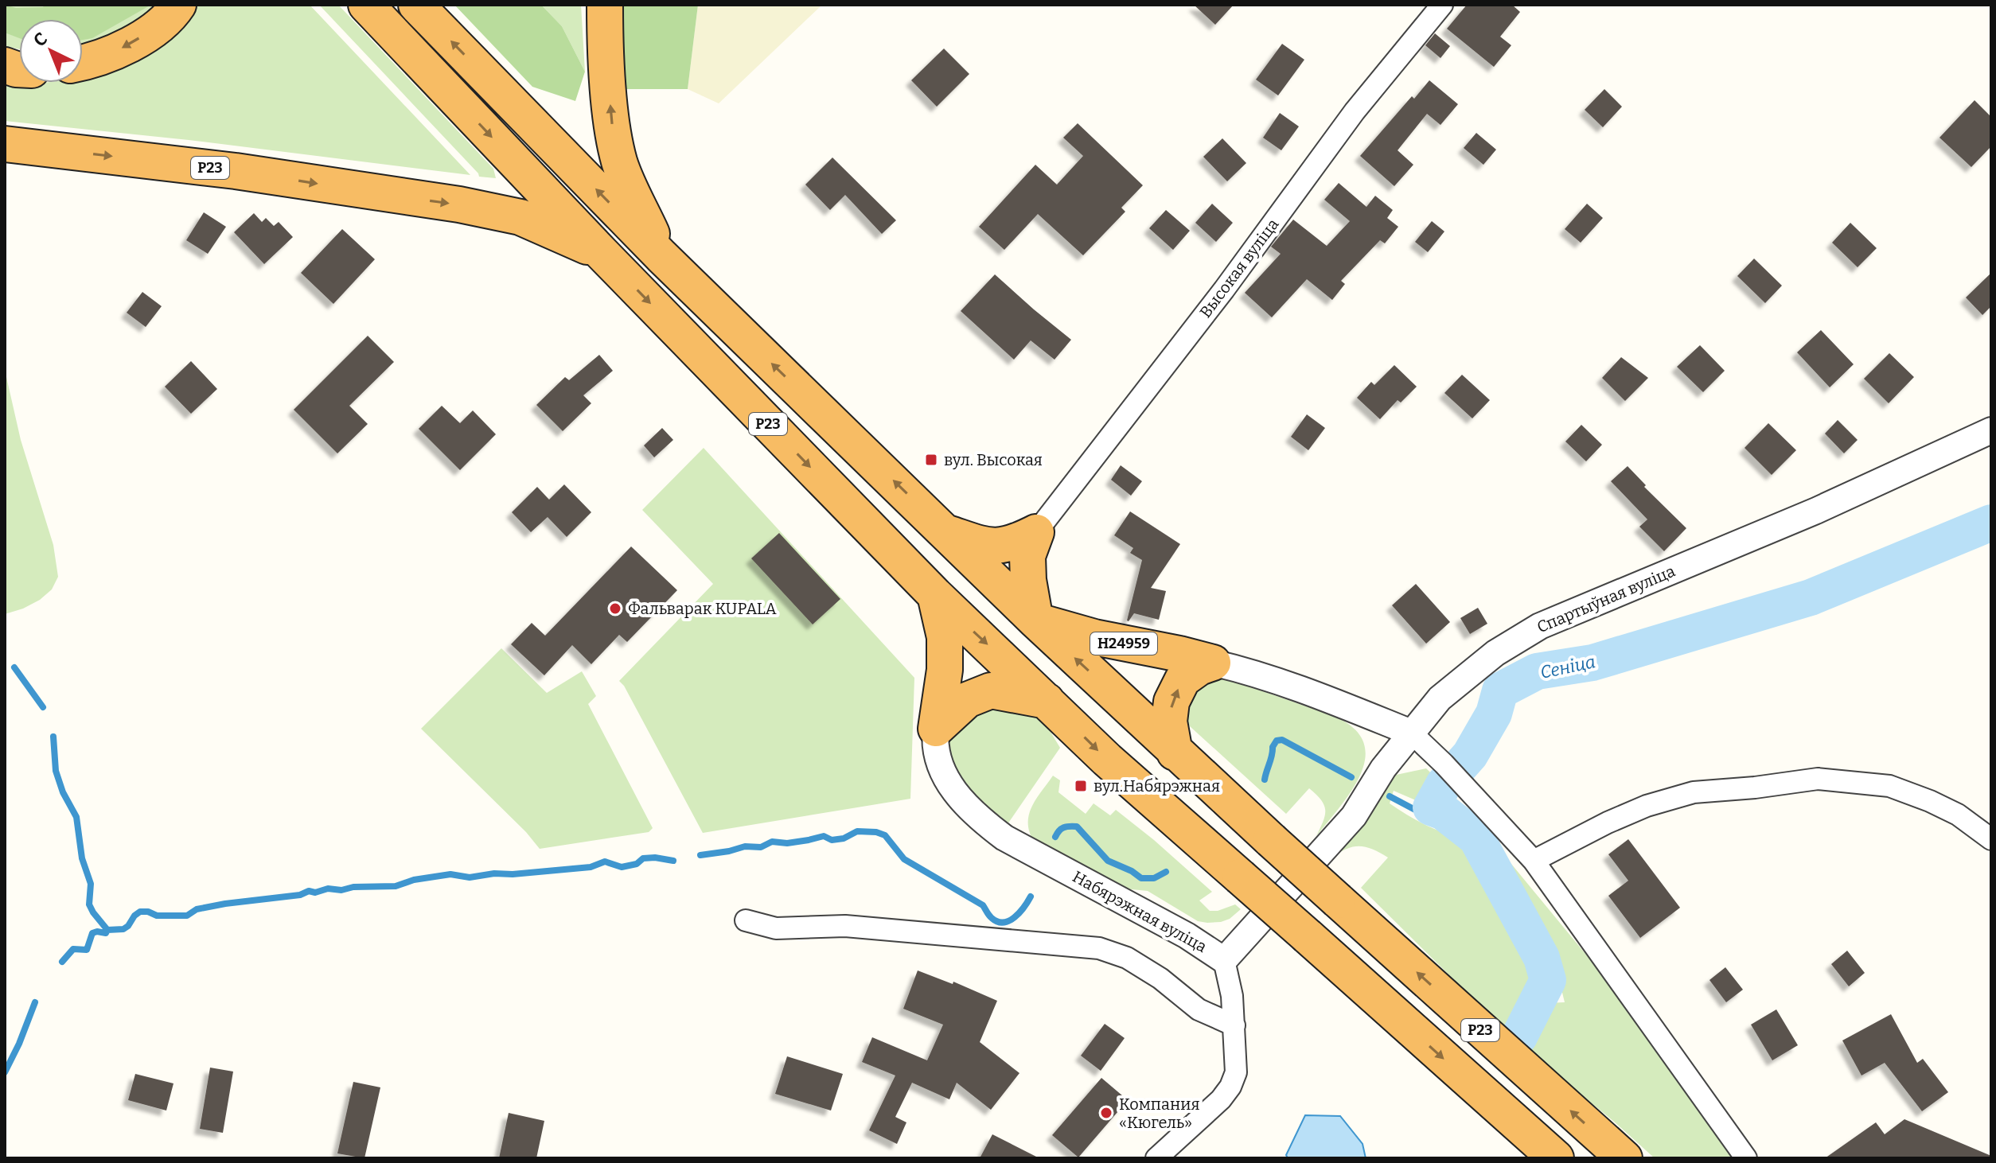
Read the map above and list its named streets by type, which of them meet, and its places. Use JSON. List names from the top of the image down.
{
  "streets": {
    "highway": ["Р23", "Н24959"],
    "street": ["Высокая вуліца", "Спартыўная вуліца", "Набярэжная вуліца"]
  },
  "crossings": [
    ["Р23", "Н24959"],
    ["Спартыўная вуліца", "Н24959"],
    ["Спартыўная вуліца", "Набярэжная вуліца"]
  ],
  "water": ["Сеніца"],
  "places": {
    "transit": ["вул. Высокая", "вул.Набярэжная"],
    "other": ["Фальварак KUPALA", "Компания «Кюгель»"]
  },
  "north": "top left"
}
